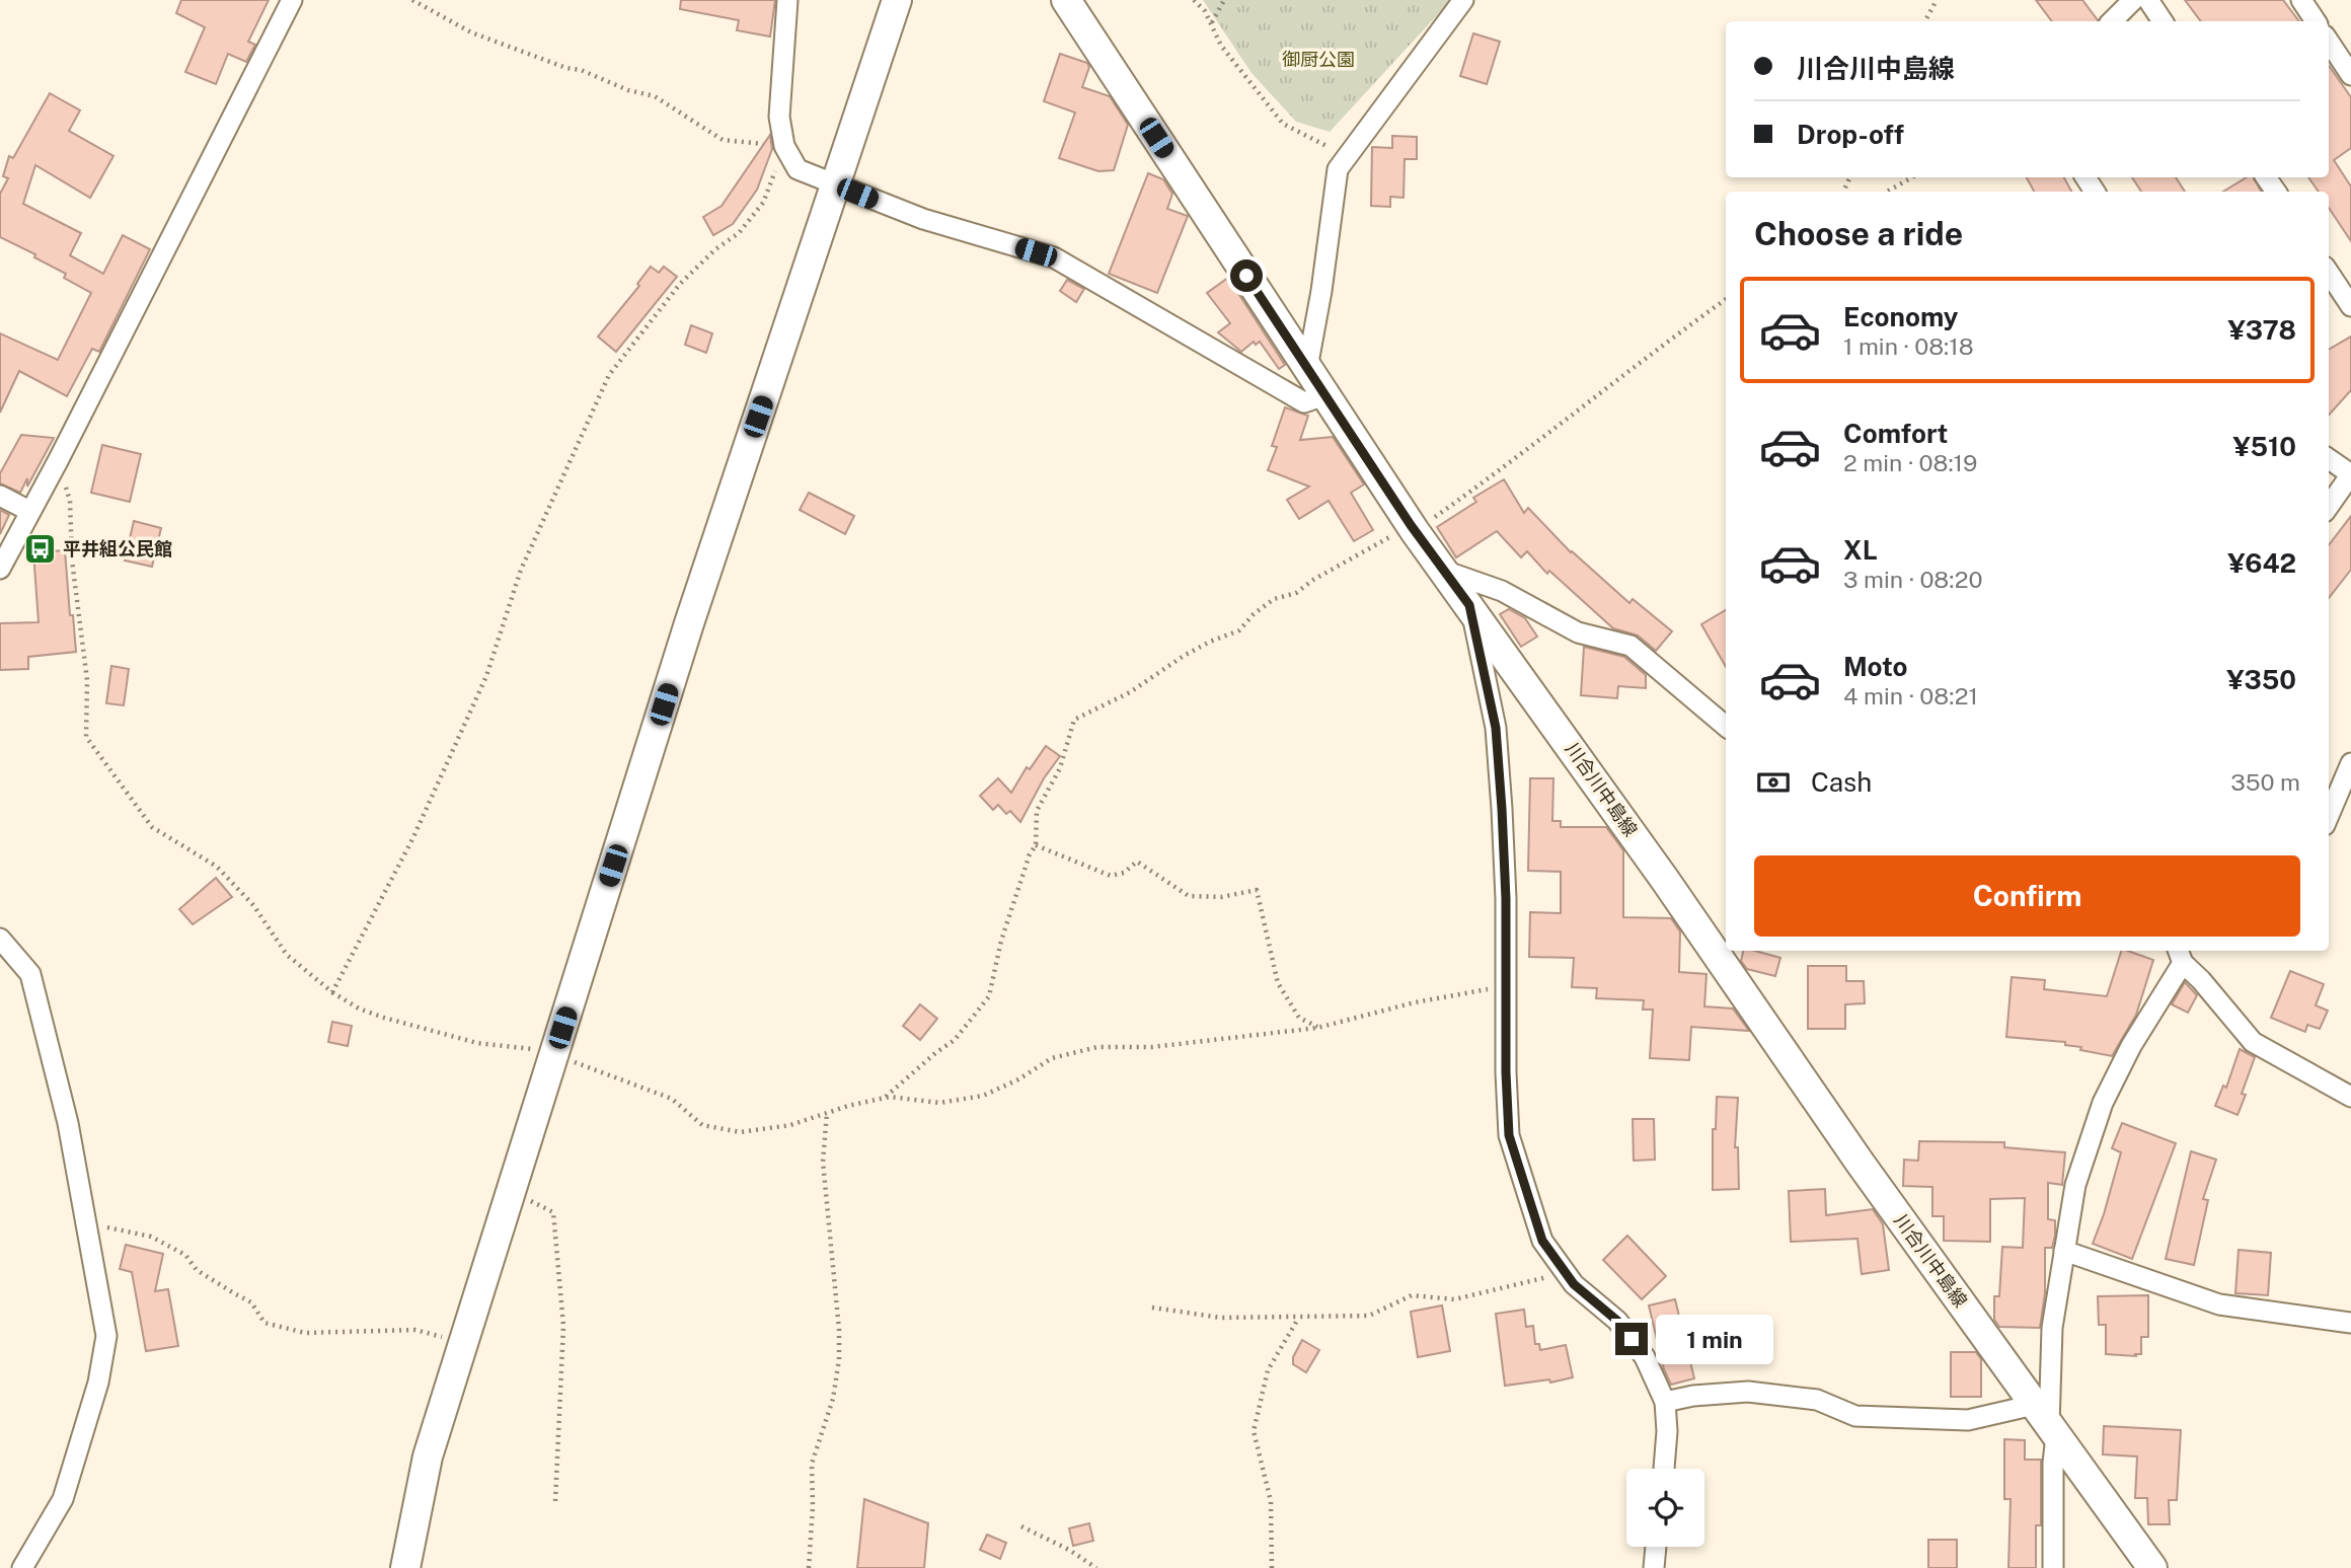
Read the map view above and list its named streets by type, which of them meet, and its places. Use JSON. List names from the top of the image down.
{
  "streets": {
    "main road": ["川合川中島線"]
  },
  "parks": ["御厨公園"],
  "places": {
    "bus stop": ["平井組公民館"]
  },
  "page": {
    "banner": ["川合川中島線", "Drop-off"],
    "heading": "Choose a ride",
    "list": [
      {
        "name": "Economy",
        "note": "1 min · 08:18",
        "value": "¥378"
      },
      {
        "name": "Comfort",
        "note": "2 min · 08:19",
        "value": "¥510"
      },
      {
        "name": "XL",
        "note": "3 min · 08:20",
        "value": "¥642"
      },
      {
        "name": "Moto",
        "note": "4 min · 08:21",
        "value": "¥350"
      }
    ],
    "pay": ["Cash", "350 m"],
    "buttons": "Confirm",
    "bubble": "1 min"
  }
}
